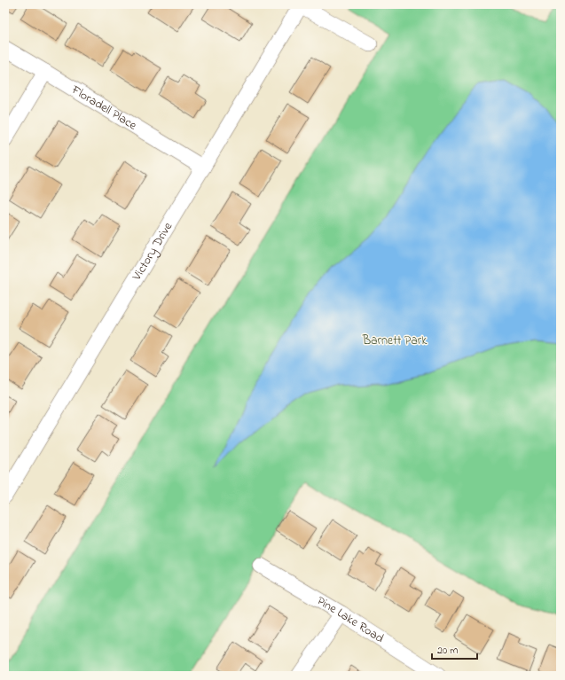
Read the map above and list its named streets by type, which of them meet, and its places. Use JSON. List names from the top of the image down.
{
  "streets": {
    "street": ["Floradell Place", "Victory Drive", "Pine Lake Road"]
  },
  "crossings": [
    ["Floradell Place", "Victory Drive"]
  ],
  "parks": ["Barnett Park"],
  "scale_bar": "20 m"
}
